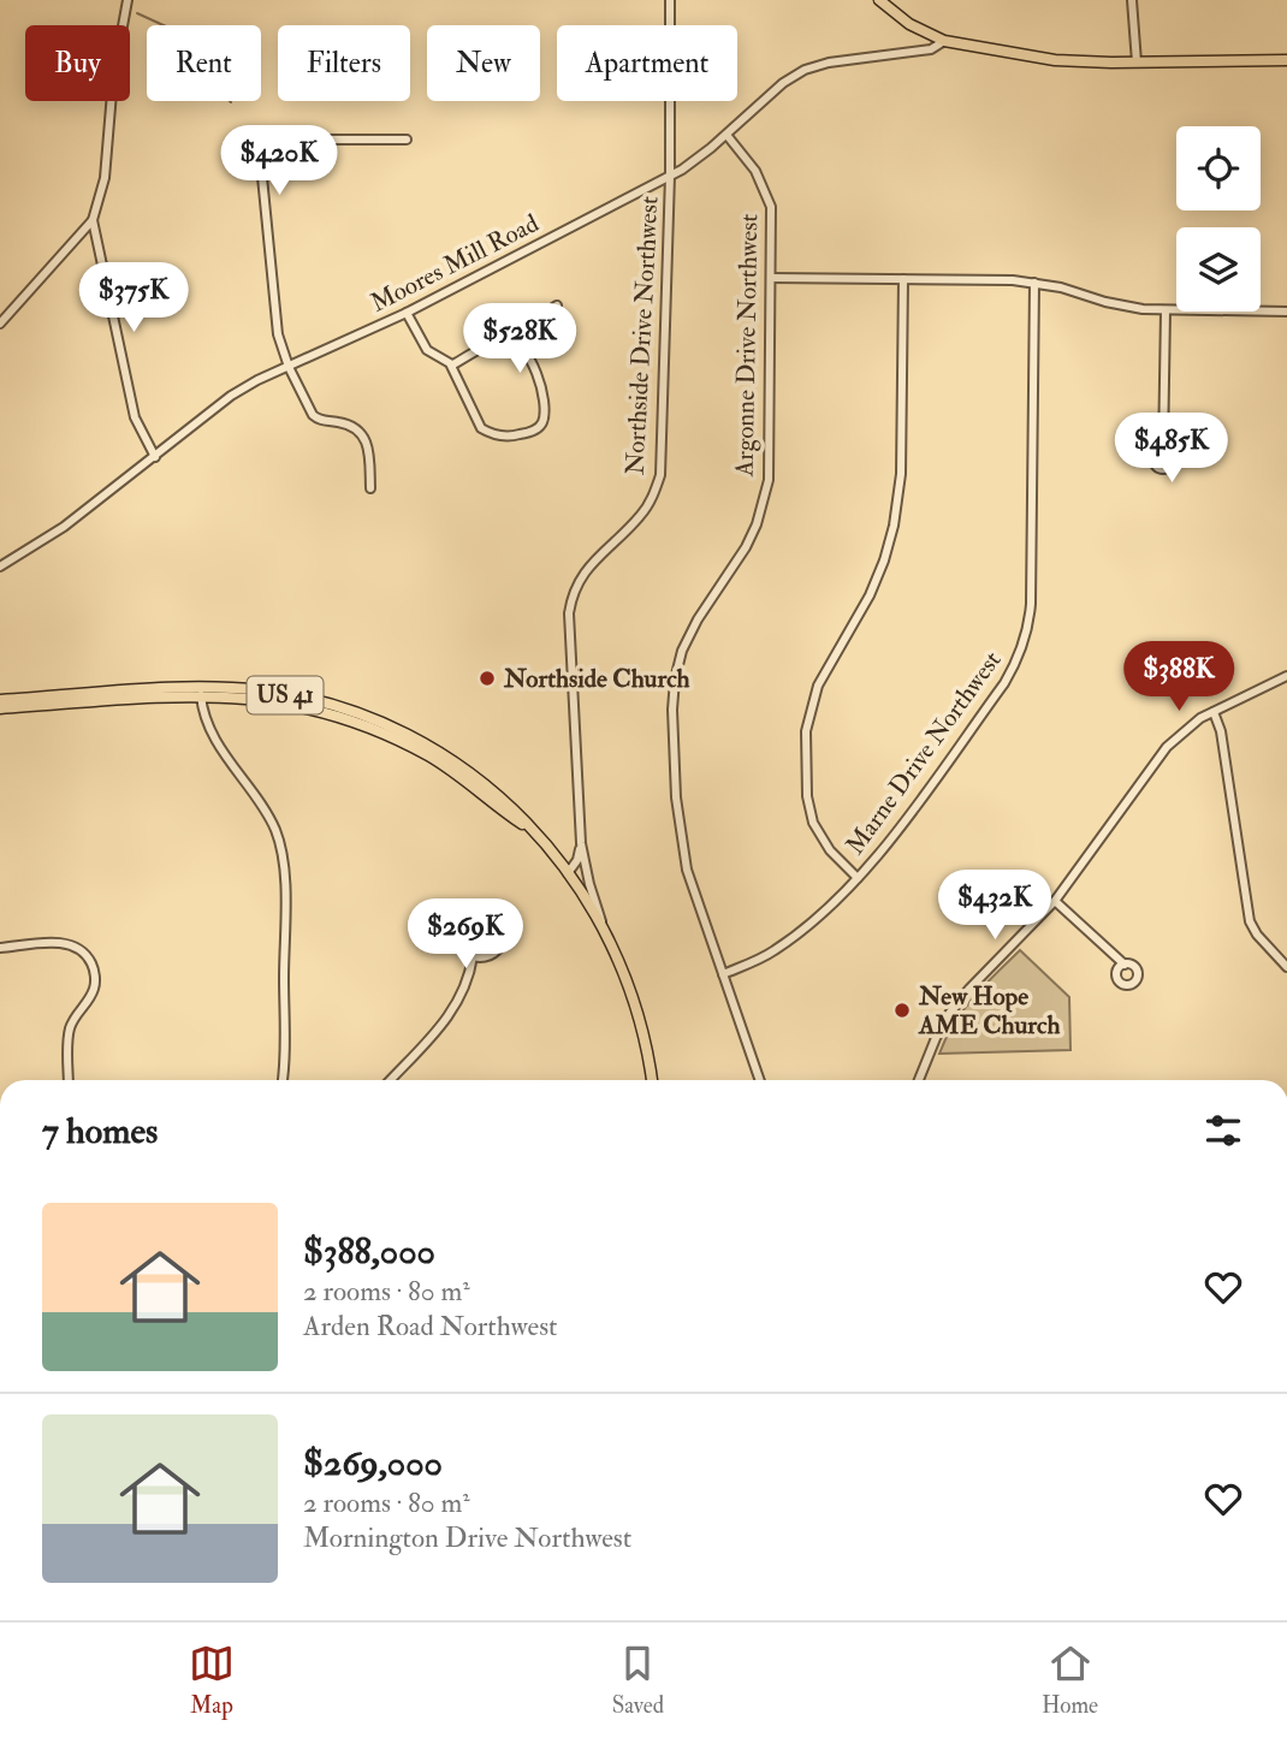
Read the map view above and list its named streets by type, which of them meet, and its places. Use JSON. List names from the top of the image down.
{
  "streets": {
    "main road": ["Northside Drive Northwest", "US 41"],
    "street": ["Moores Mill Road", "Argonne Drive Northwest", "Marne Drive Northwest"]
  },
  "crossings": [
    ["Moores Mill Road", "Northside Drive Northwest"],
    ["Moores Mill Road", "Argonne Drive Northwest"],
    ["Northside Drive Northwest", "US 41"],
    ["Argonne Drive Northwest", "Marne Drive Northwest"]
  ],
  "places": ["Northside Church", "New Hope AME Church"],
  "page": {
    "chip": [
      "Buy",
      "Rent",
      "Filters",
      "New",
      "Apartment"
    ],
    "price": [
      "$420K",
      "$375K",
      "$528K",
      "$485K",
      "$388K",
      "$432K",
      "$269K"
    ],
    "heading": "7 homes",
    "list": [
      {
        "name": "$388,000",
        "note": "2 rooms · 80 m² · Arden Road Northwest"
      },
      {
        "name": "$269,000",
        "note": "2 rooms · 80 m² · Mornington Drive Northwest"
      }
    ],
    "tabs": ["Map", "Saved", "Home"]
  }
}
